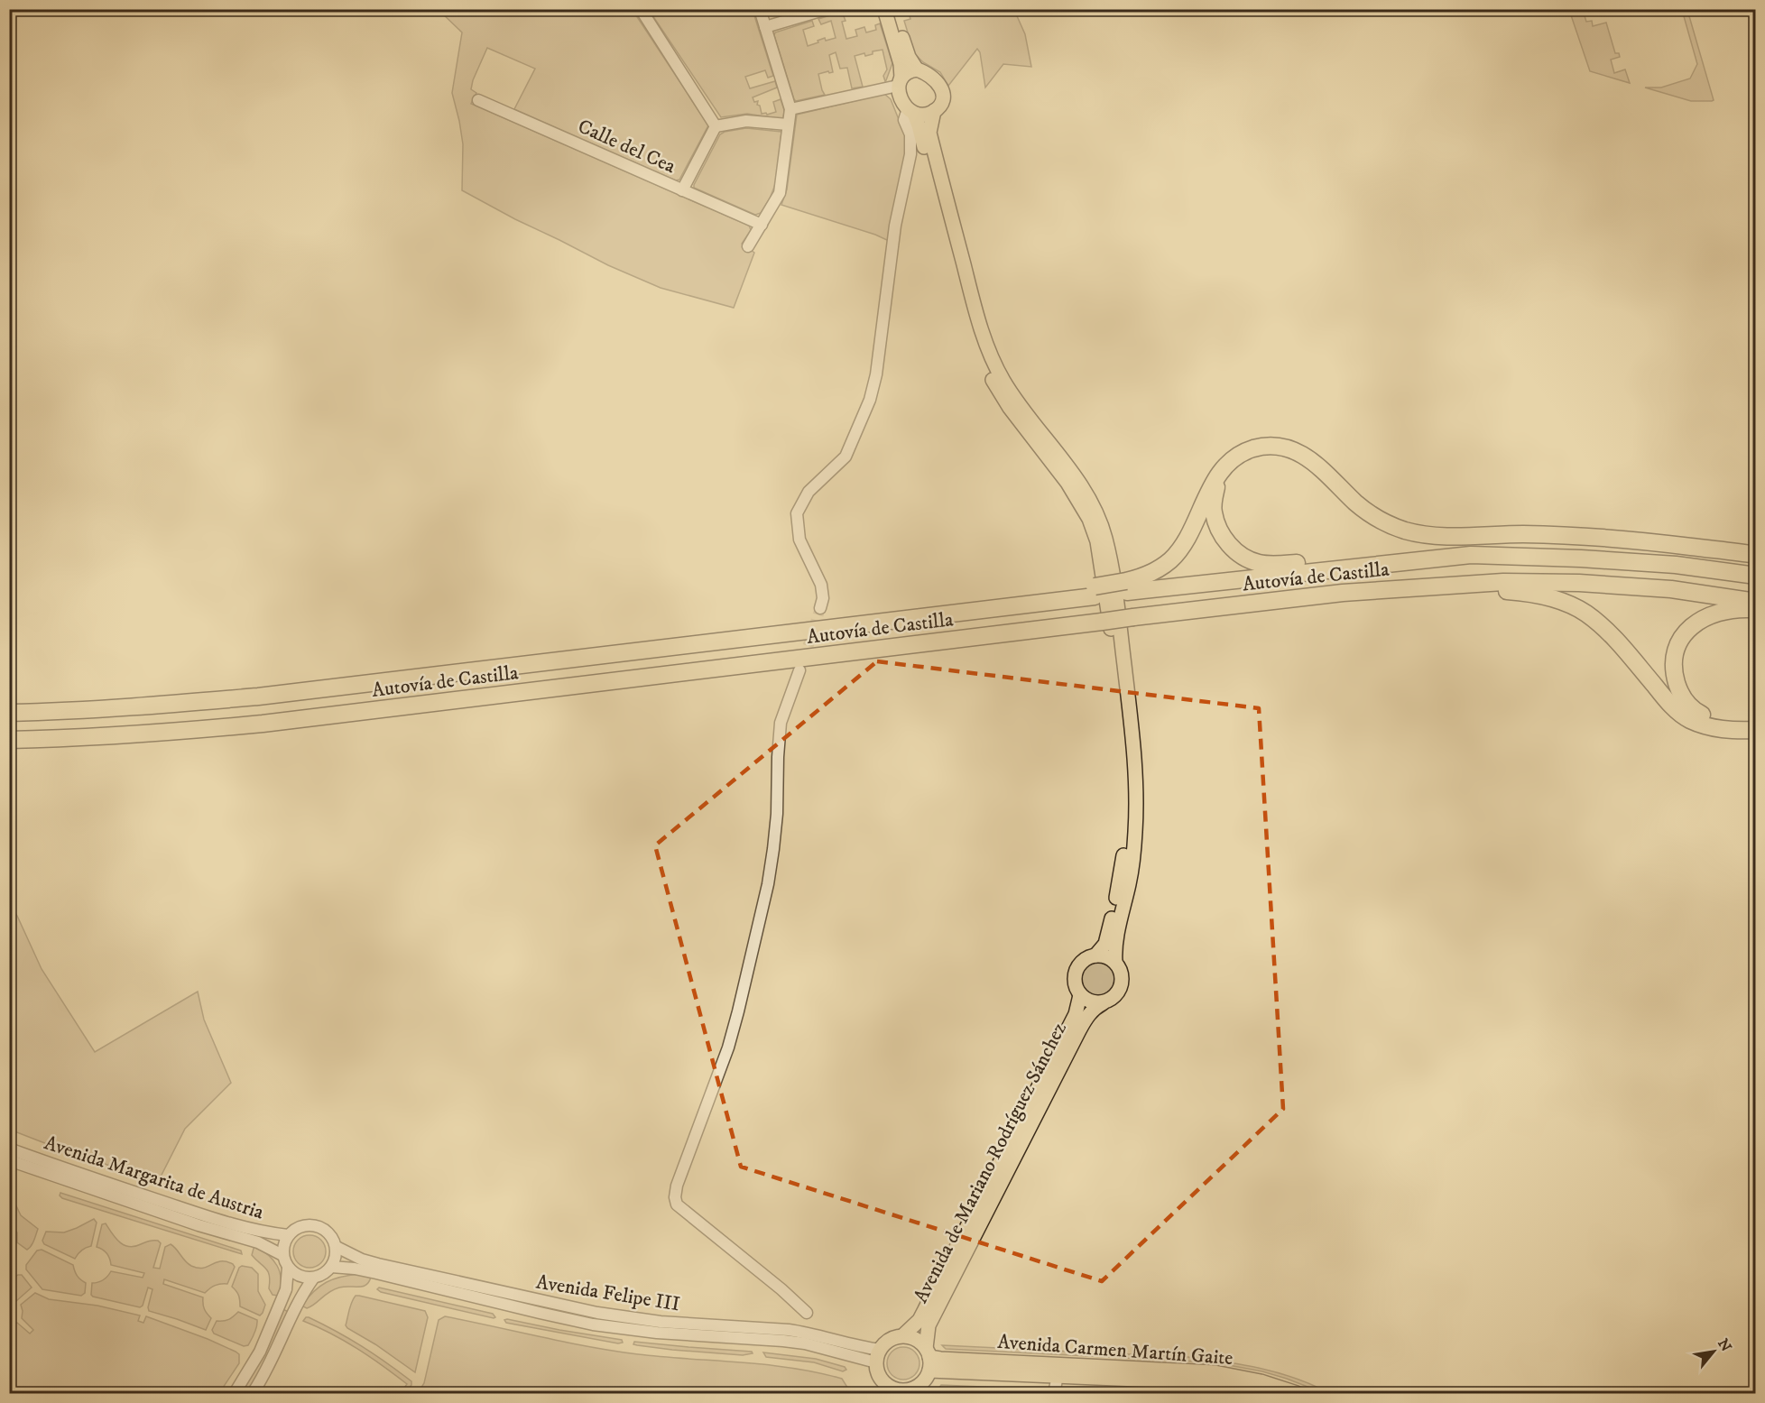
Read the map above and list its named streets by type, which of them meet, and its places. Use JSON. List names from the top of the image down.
{
  "streets": {
    "highway": ["Autovía de Castilla"],
    "main road": ["Avenida de Mariano Rodríguez Sánchez", "Avenida Carmen Martín Gaite"],
    "street": ["Calle del Cea", "Avenida Margarita de Austria", "Avenida Felipe III"]
  },
  "crossings": [
    ["Avenida de Mariano Rodríguez Sánchez", "Avenida Felipe III"],
    ["Avenida de Mariano Rodríguez Sánchez", "Avenida Carmen Martín Gaite"],
    ["Avenida Margarita de Austria", "Avenida Felipe III"],
    ["Avenida Felipe III", "Avenida Carmen Martín Gaite"]
  ],
  "north": "top right"
}
